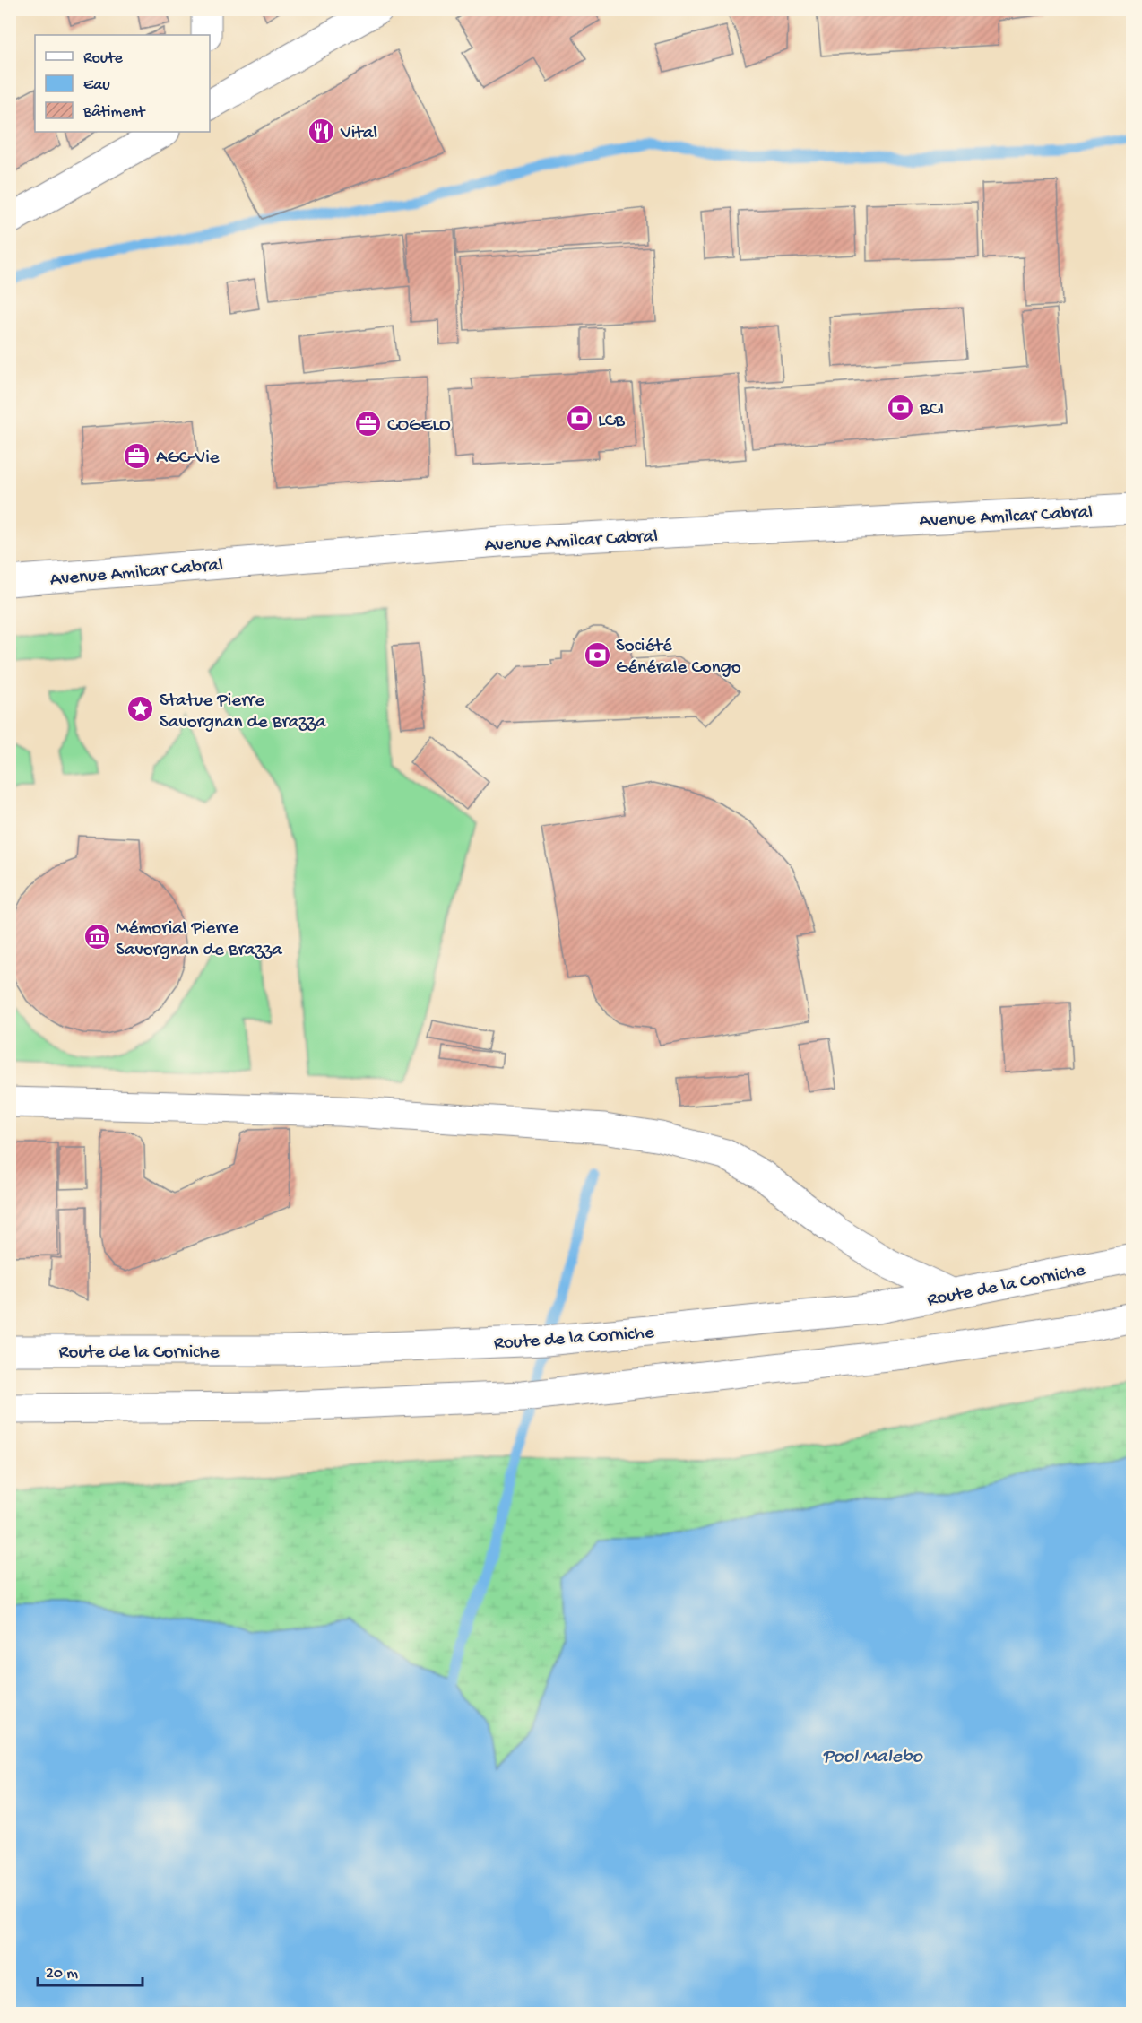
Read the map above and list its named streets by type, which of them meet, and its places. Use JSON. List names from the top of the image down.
{
  "streets": {
    "main road": ["Avenue Amilcar Cabral", "Route de la Corniche"]
  },
  "water": ["Pool Malebo"],
  "places": {
    "restaurant": ["Vital"],
    "bank": ["BCI", "LCB", "Société Générale Congo"],
    "office": ["COGELO", "AGC-Vie"],
    "place": ["Statue Pierre Savorgnan de Brazza"],
    "museum": ["Mémorial Pierre Savorgnan de Brazza"]
  },
  "legend": ["Route", "Eau", "Bâtiment"],
  "scale_bar": "20 m"
}
